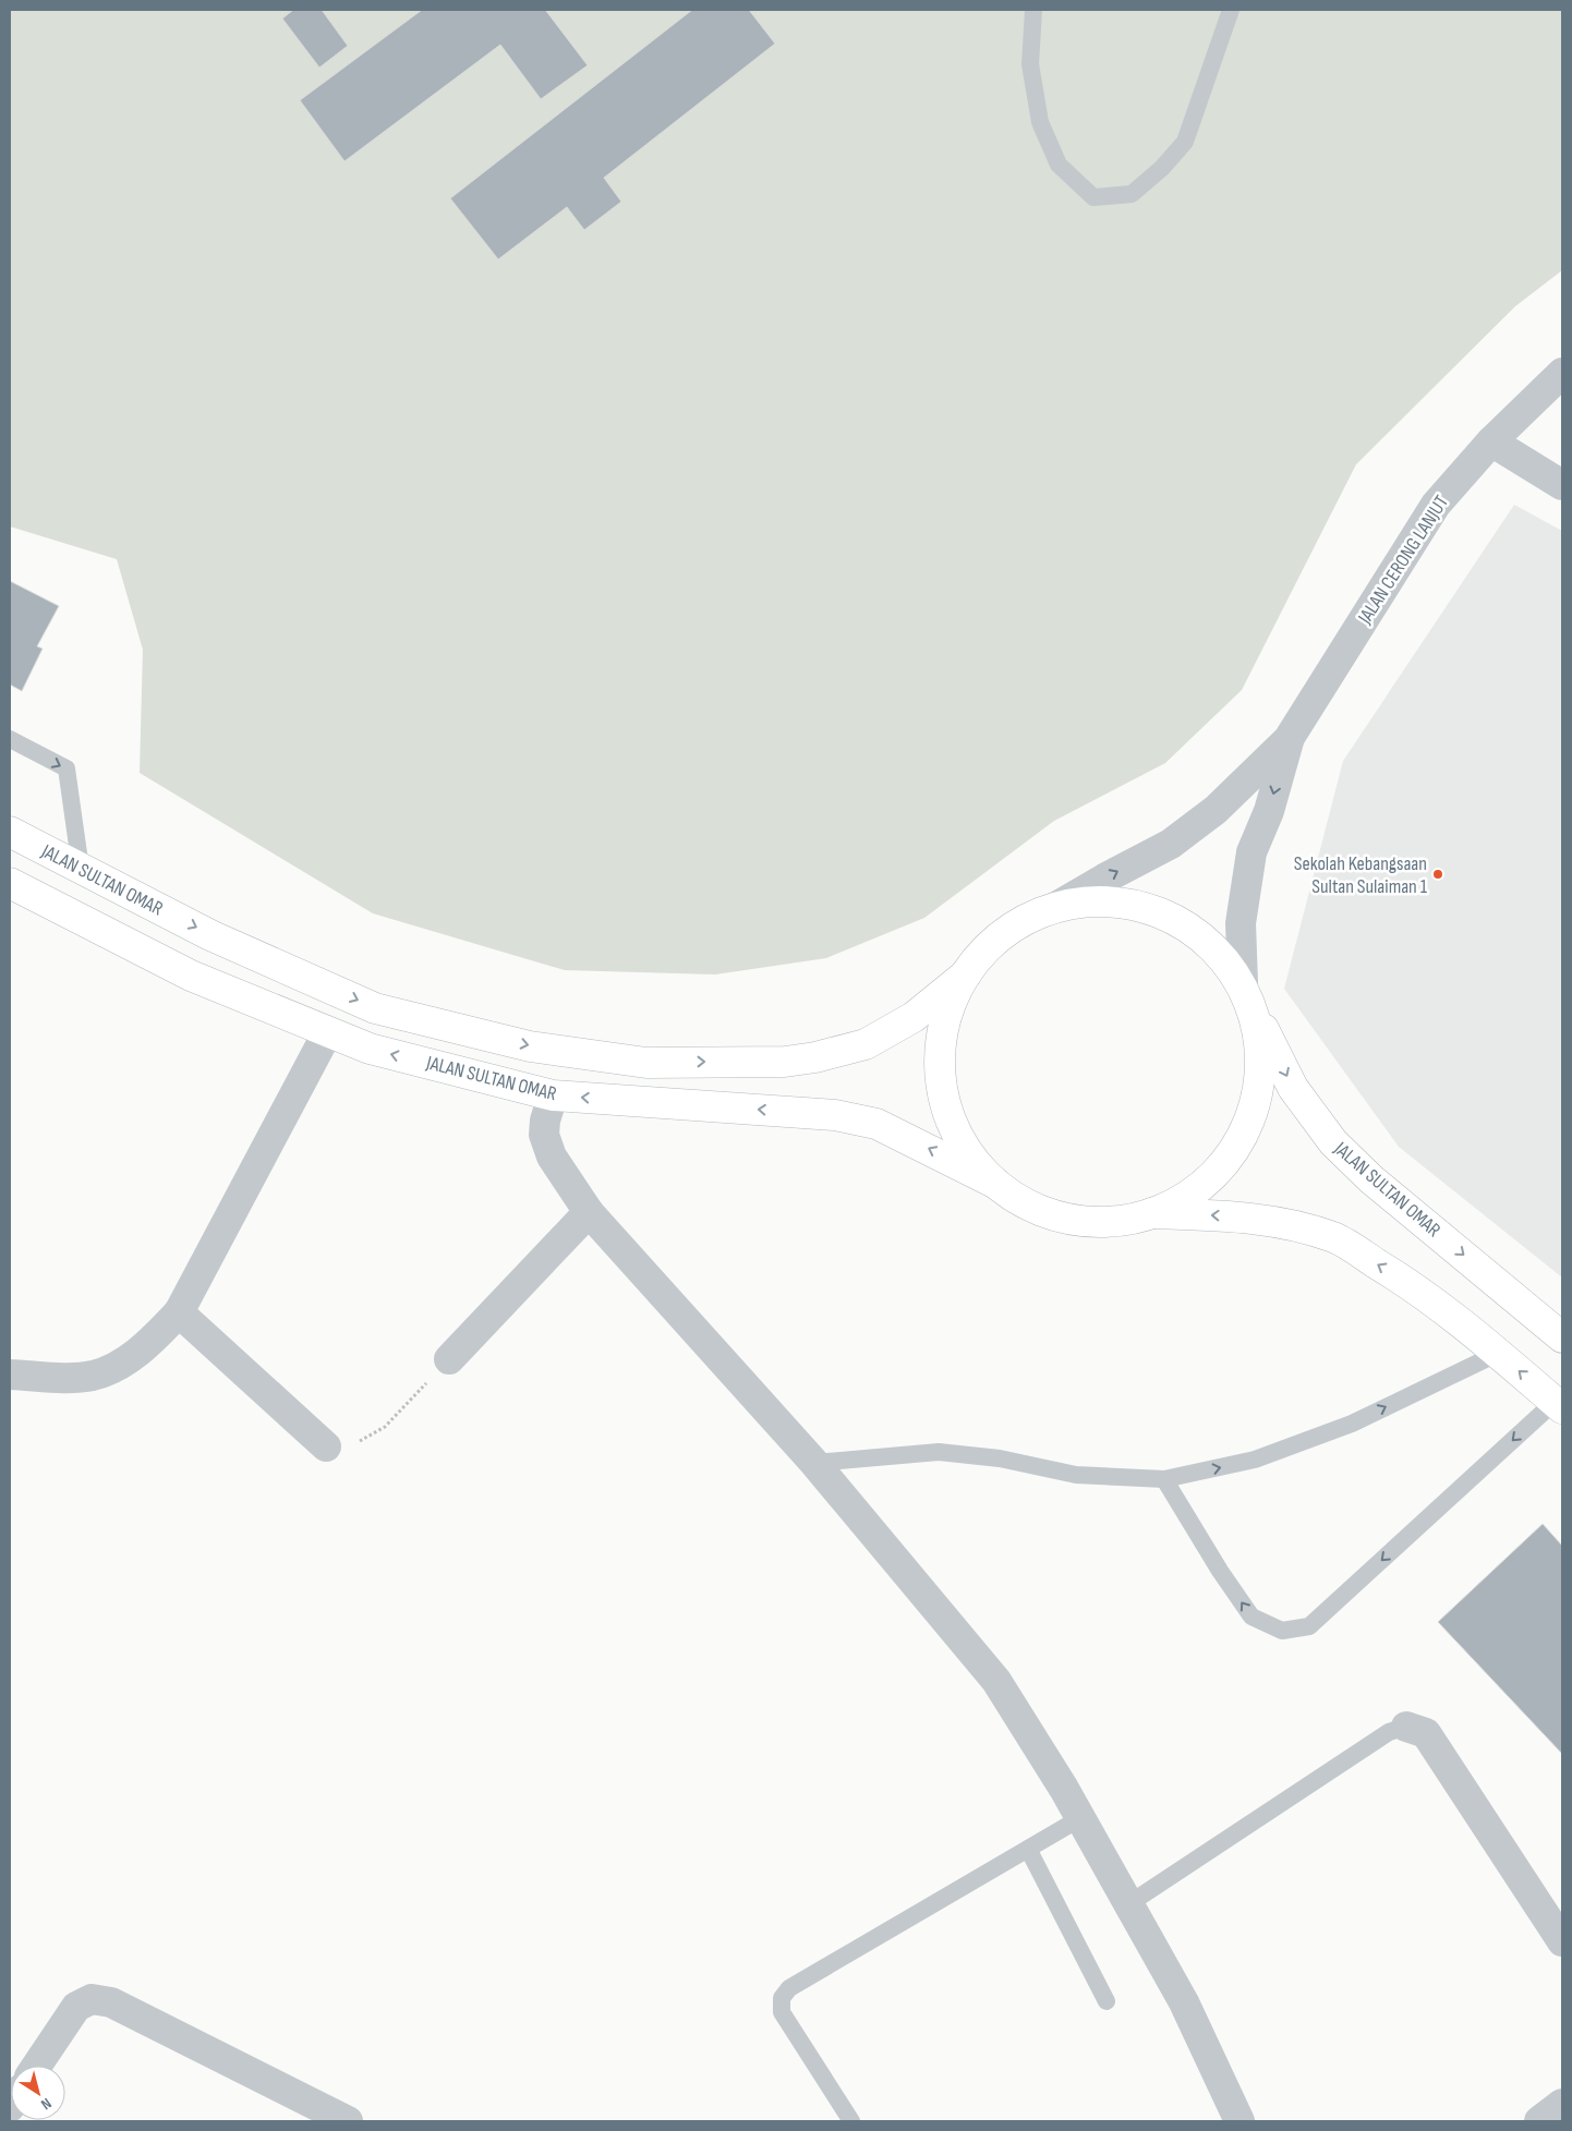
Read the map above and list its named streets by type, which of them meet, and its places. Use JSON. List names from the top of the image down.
{
  "streets": {
    "main road": ["JALAN SULTAN OMAR"],
    "street": ["JALAN CERONG LANJUT"]
  },
  "crossings": [
    ["JALAN CERONG LANJUT", "JALAN SULTAN OMAR"]
  ],
  "places": ["Sekolah Kebangsaan Sultan Sulaiman 1"],
  "north": "bottom right"
}
